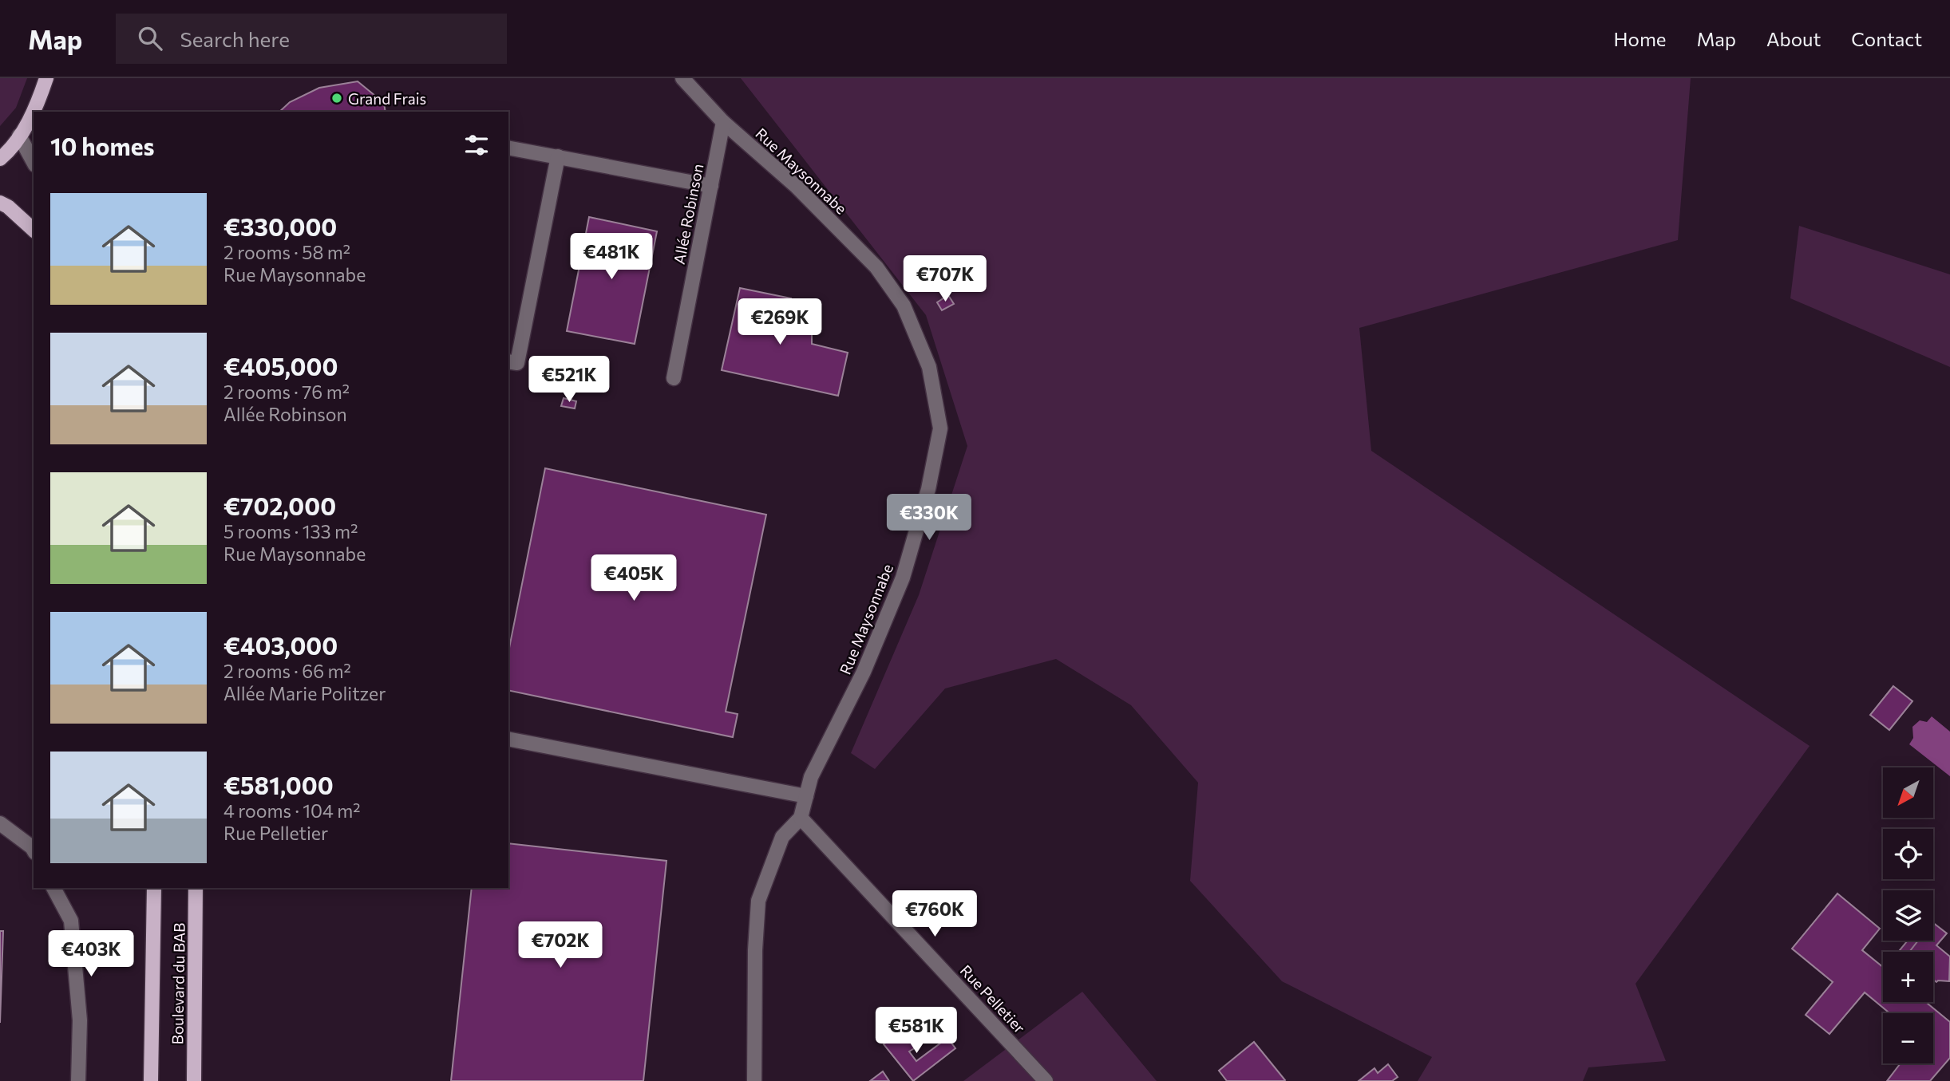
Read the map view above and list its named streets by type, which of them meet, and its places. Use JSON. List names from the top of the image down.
{
  "streets": {
    "main road": ["Boulevard du BAB"],
    "street": ["Rue Maysonnabe", "Allée Robinson", "Rue Pelletier"]
  },
  "crossings": [
    ["Rue Maysonnabe", "Allée Robinson"],
    ["Rue Maysonnabe", "Rue Pelletier"]
  ],
  "places": ["Grand Frais"],
  "north": "bottom left",
  "page": {
    "header": "Map",
    "search": "Search here",
    "nav": [
      "Home",
      "Map",
      "About",
      "Contact"
    ],
    "heading": "10 homes",
    "list": [
      {
        "name": "€330,000",
        "note": "2 rooms · 58 m² · Rue Maysonnabe"
      },
      {
        "name": "€405,000",
        "note": "2 rooms · 76 m² · Allée Robinson"
      },
      {
        "name": "€702,000",
        "note": "5 rooms · 133 m² · Rue Maysonnabe"
      },
      {
        "name": "€403,000",
        "note": "2 rooms · 66 m² · Allée Marie Politzer"
      },
      {
        "name": "€581,000",
        "note": "4 rooms · 104 m² · Rue Pelletier"
      }
    ],
    "price": [
      "€481K",
      "€707K",
      "€269K",
      "€521K",
      "€330K",
      "€405K",
      "€760K",
      "€702K",
      "€403K",
      "€581K"
    ],
    "map_buttons": ["+", "−"]
  }
}
